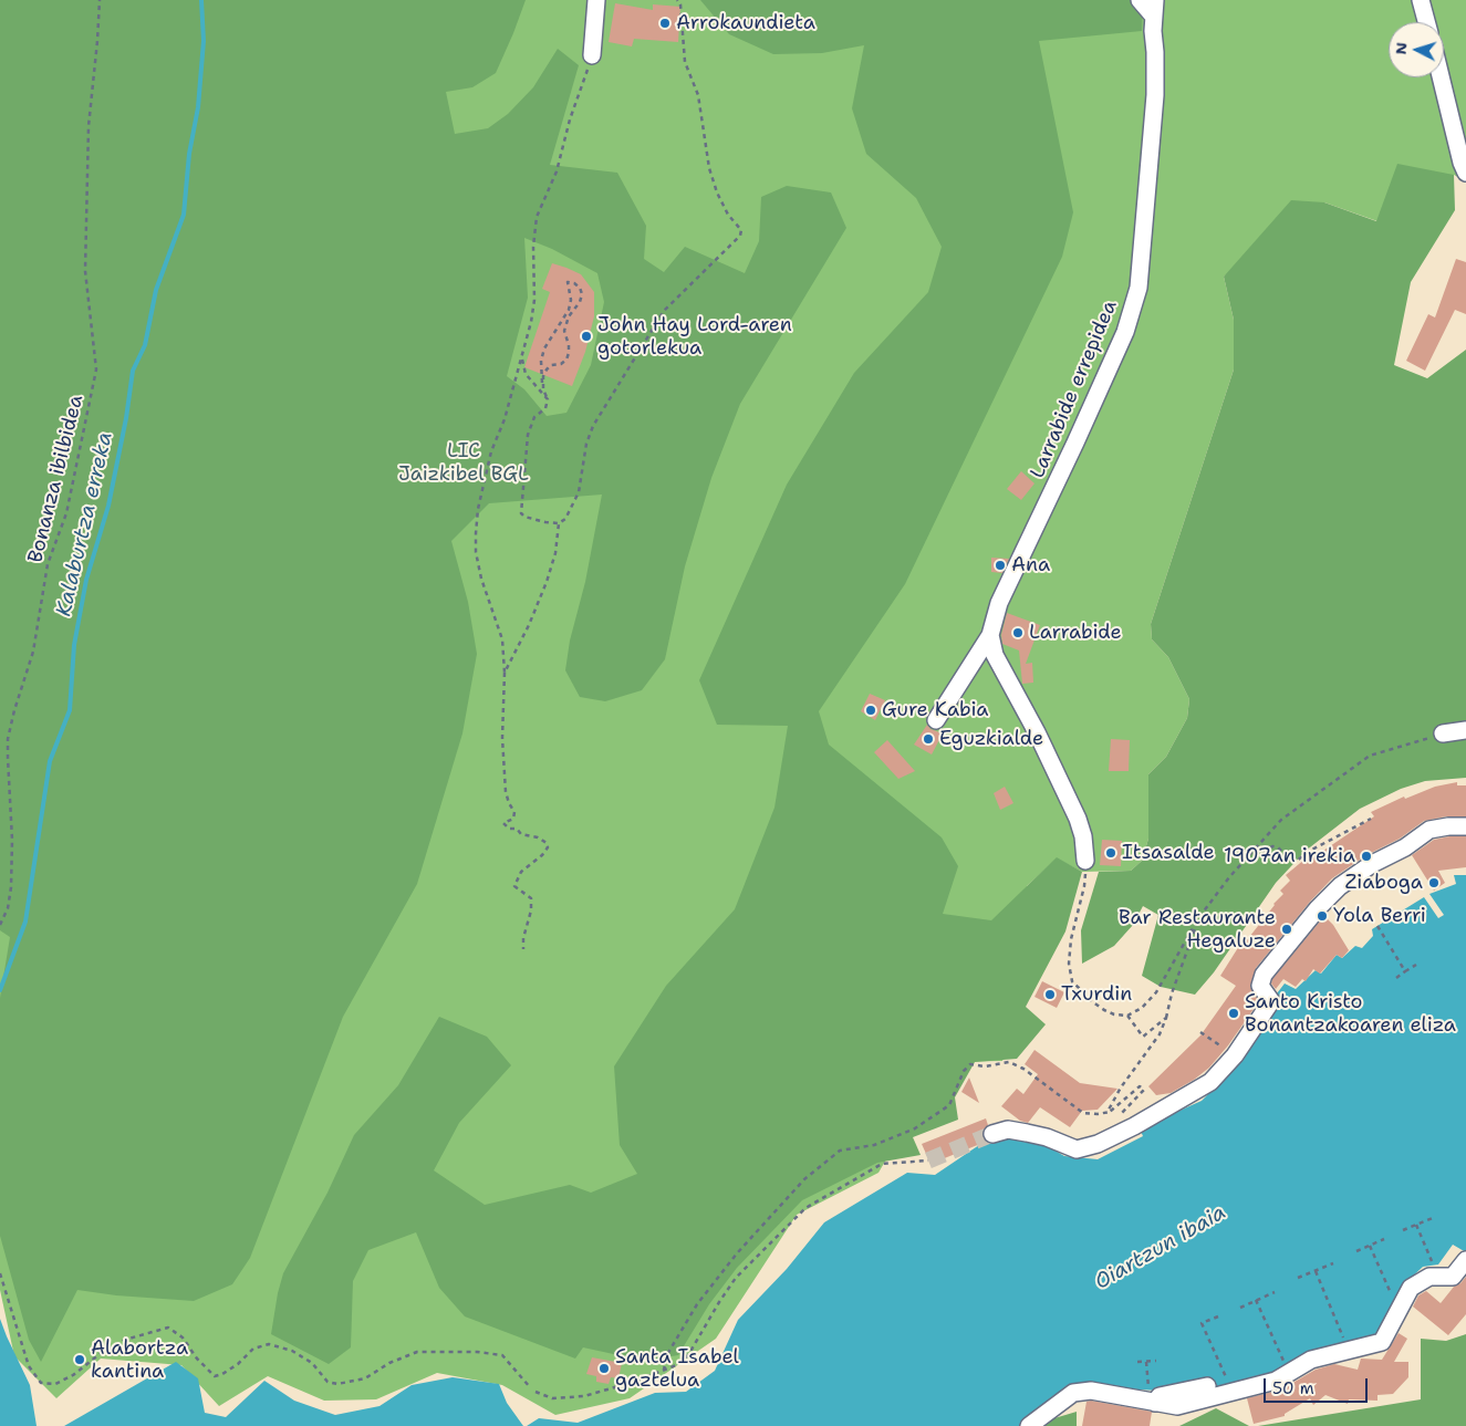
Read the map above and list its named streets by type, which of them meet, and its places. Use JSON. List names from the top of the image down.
{
  "streets": {
    "street": ["Larrabide errepidea"],
    "path": ["Bonanza ibilbidea"]
  },
  "water": ["Kalaburtza erreka", "Oiartzun ibaia"],
  "parks": ["LIC Jaizkibel BGL"],
  "places": [
    "Arrokaundieta",
    "John Hay Lord-aren gotorlekua",
    "Ana",
    "Larrabide",
    "Gure Kabia",
    "Eguzkialde",
    "Itsasalde",
    "1907an irekia",
    "Ziaboga",
    "Yola Berri",
    "Bar Restaurante Hegaluze",
    "Txurdin",
    "Santo Kristo Bonantzakoaren eliza",
    "Alabortza kantina",
    "Santa Isabel gaztelua"
  ],
  "scale_bar": "50 m",
  "north": "left"
}
